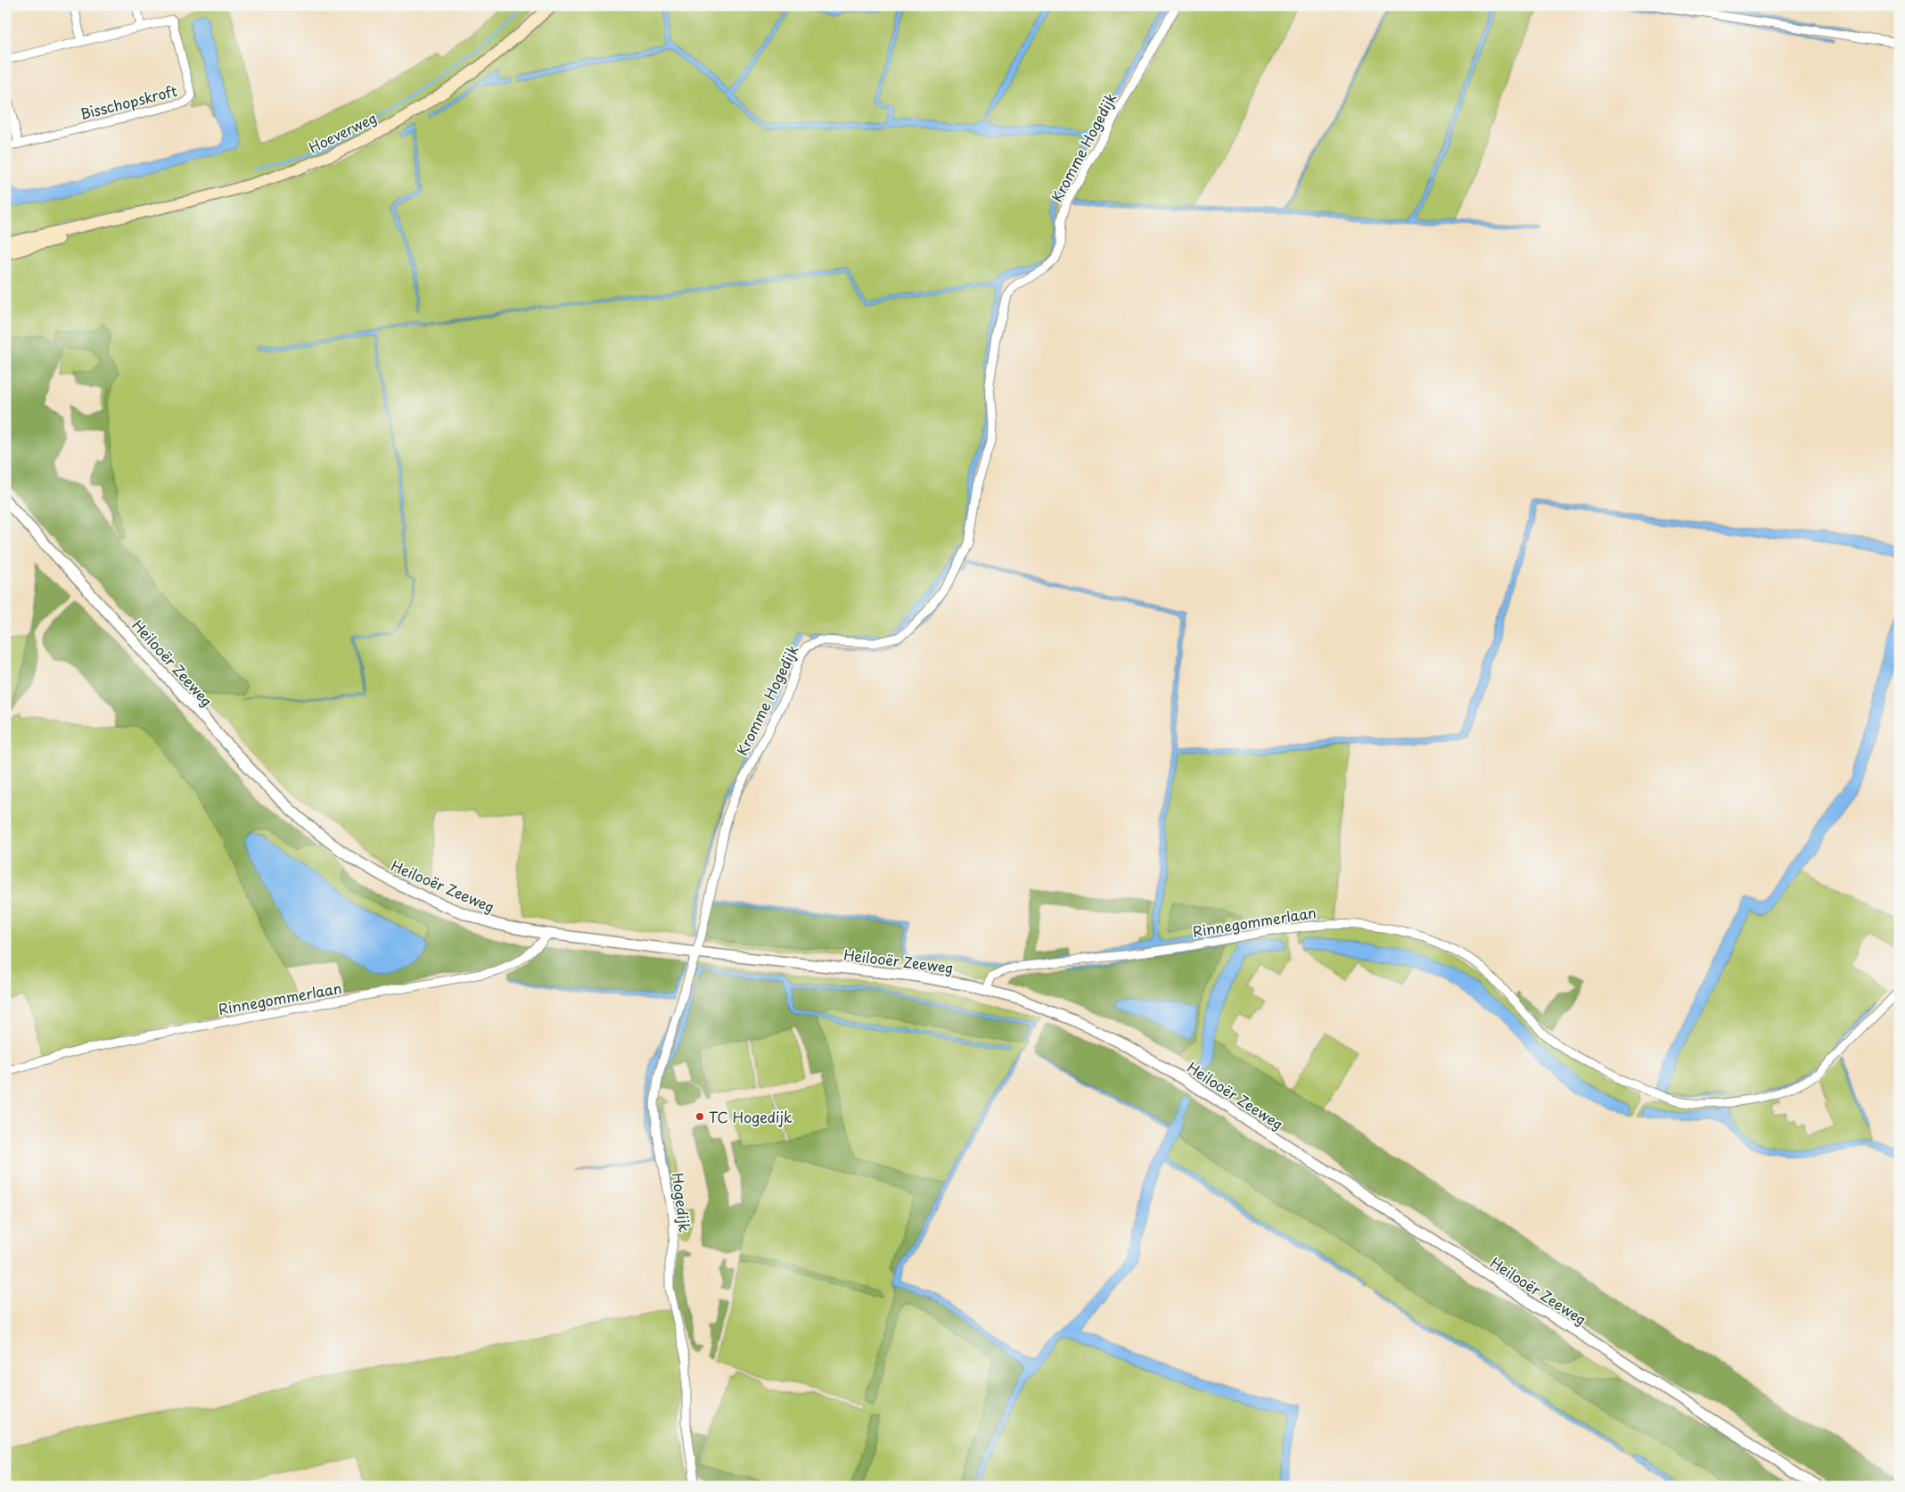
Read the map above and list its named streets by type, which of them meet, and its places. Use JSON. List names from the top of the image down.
{
  "streets": {
    "main road": ["Hoeverweg"],
    "street": [
      "Bisschopskroft",
      "Kromme Hogedijk",
      "Heilooër Zeeweg",
      "Rinnegommerlaan",
      "Hogedijk"
    ]
  },
  "crossings": [
    ["Kromme Hogedijk", "Heilooër Zeeweg"],
    ["Kromme Hogedijk", "Hogedijk"],
    ["Heilooër Zeeweg", "Rinnegommerlaan"],
    ["Heilooër Zeeweg", "Hogedijk"]
  ],
  "places": ["TC Hogedijk"]
}
